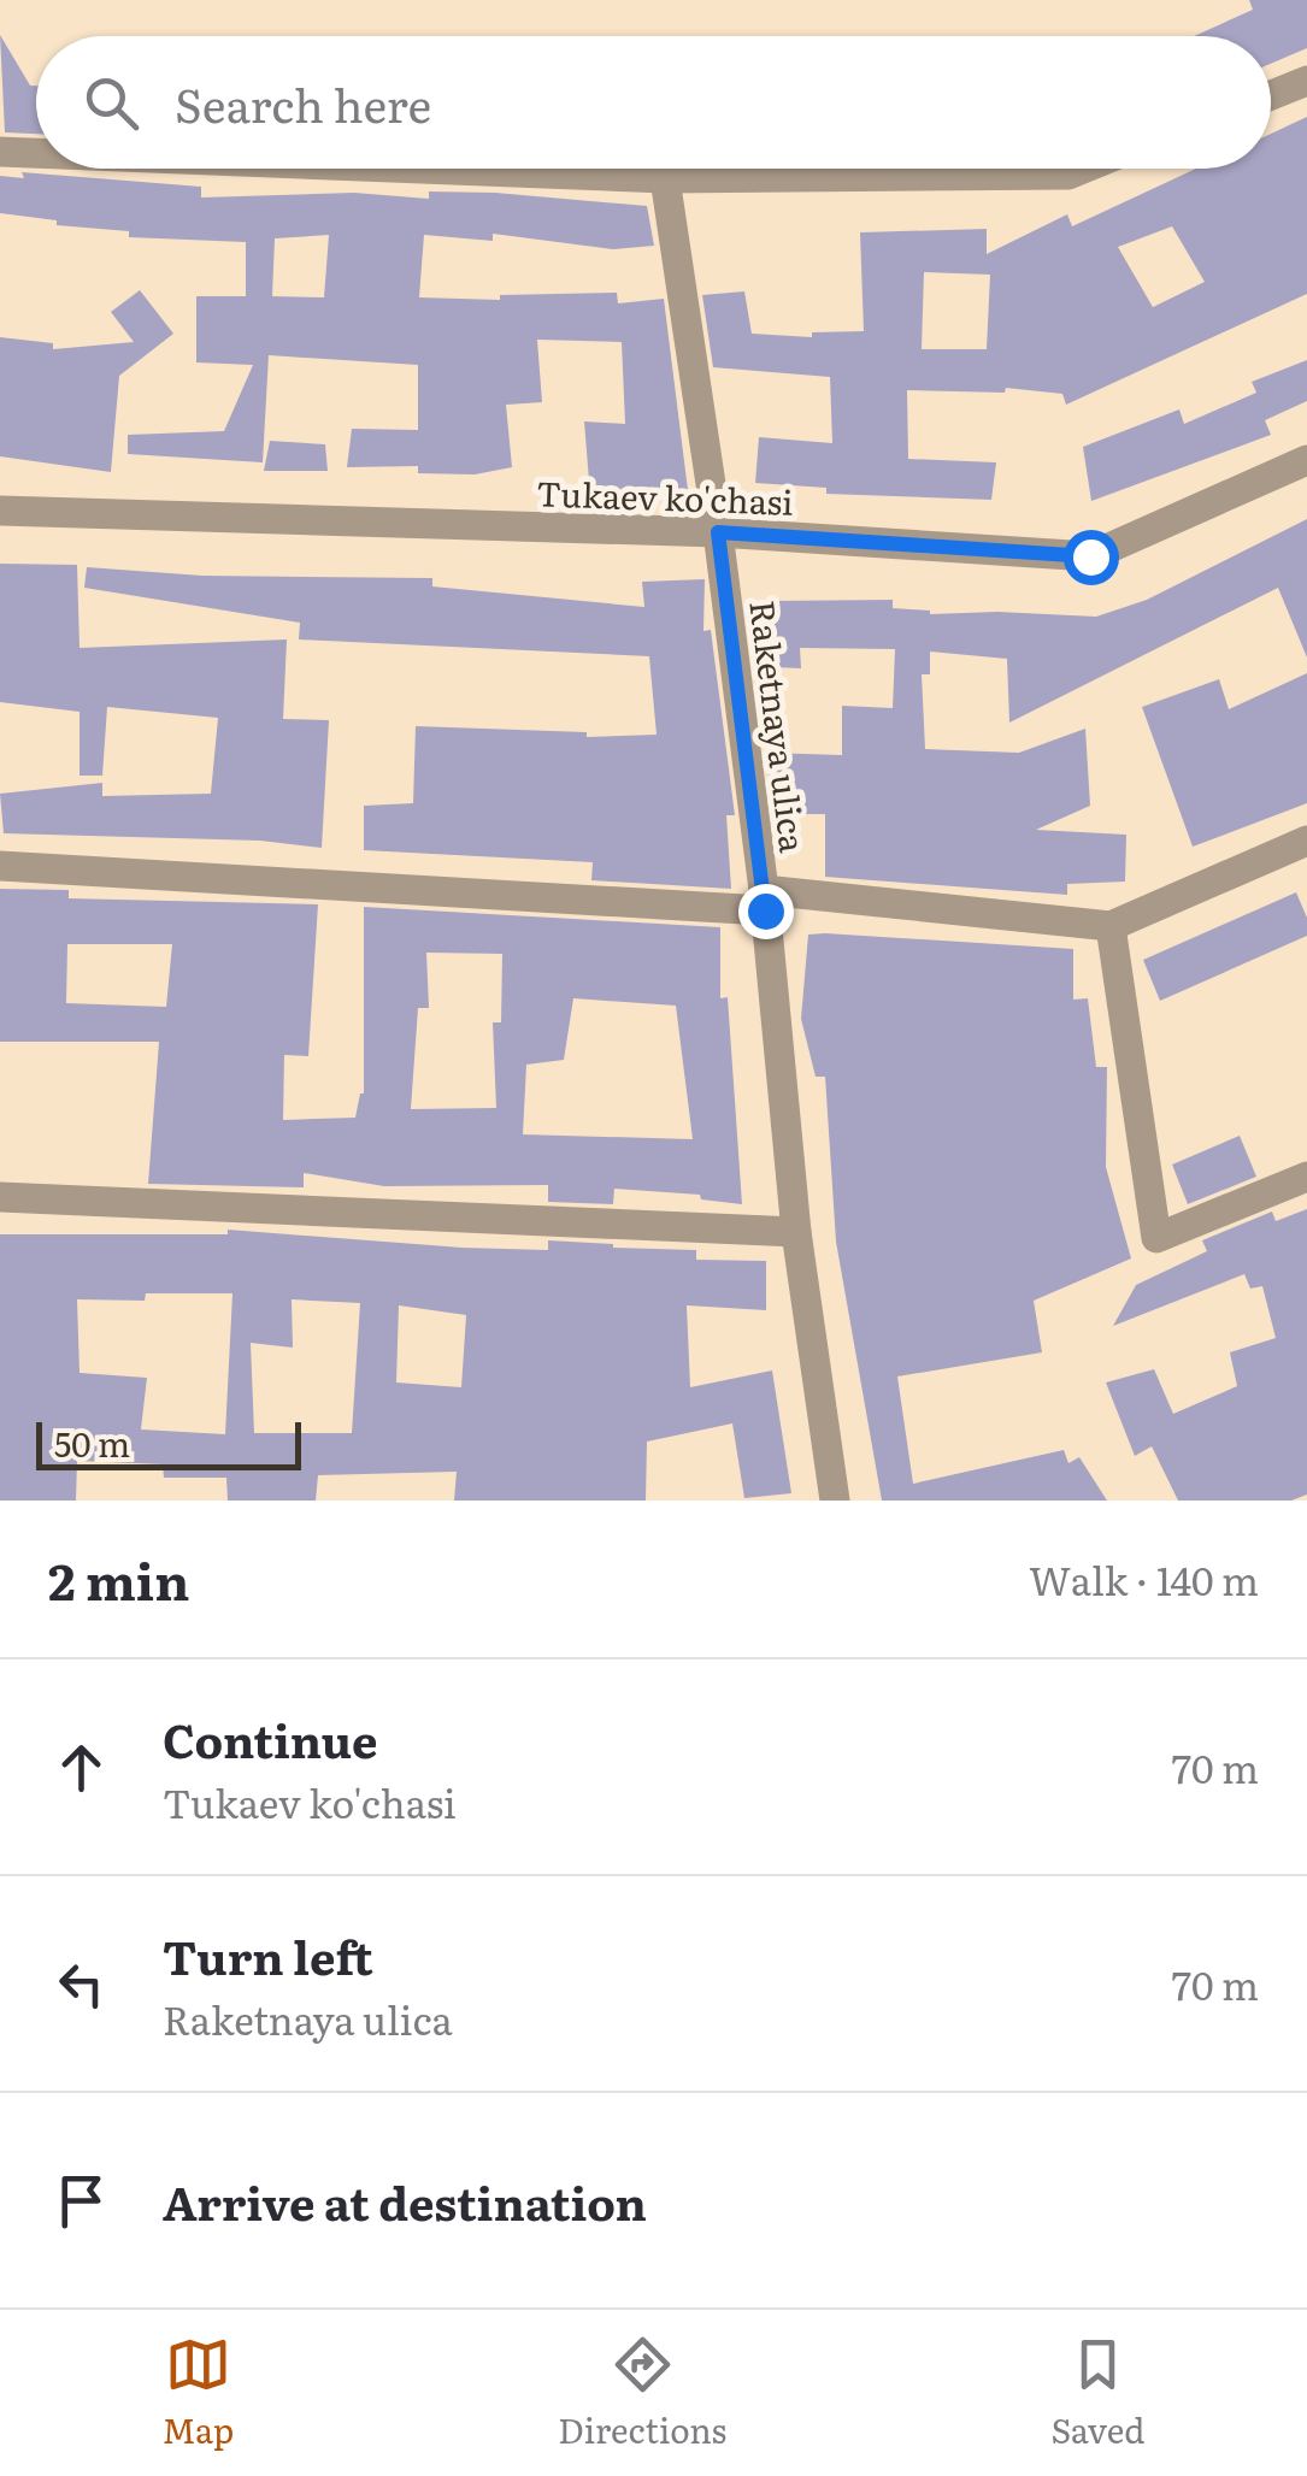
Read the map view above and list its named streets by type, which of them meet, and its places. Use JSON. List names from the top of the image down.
{
  "streets": {
    "street": ["Tukaev ko'chasi", "Raketnaya ulica"]
  },
  "crossings": [
    ["Tukaev ko'chasi", "Raketnaya ulica"]
  ],
  "scale_bar": "50 m",
  "page": {
    "search": "Search here",
    "scale": "50 m",
    "heading": ["2 min", "Walk · 140 m"],
    "list": [
      ["Continue", "Tukaev ko'chasi", "70 m"],
      ["Turn left", "Raketnaya ulica", "70 m"],
      "Arrive at destination"
    ],
    "nav": ["Map", "Directions", "Saved"]
  }
}
